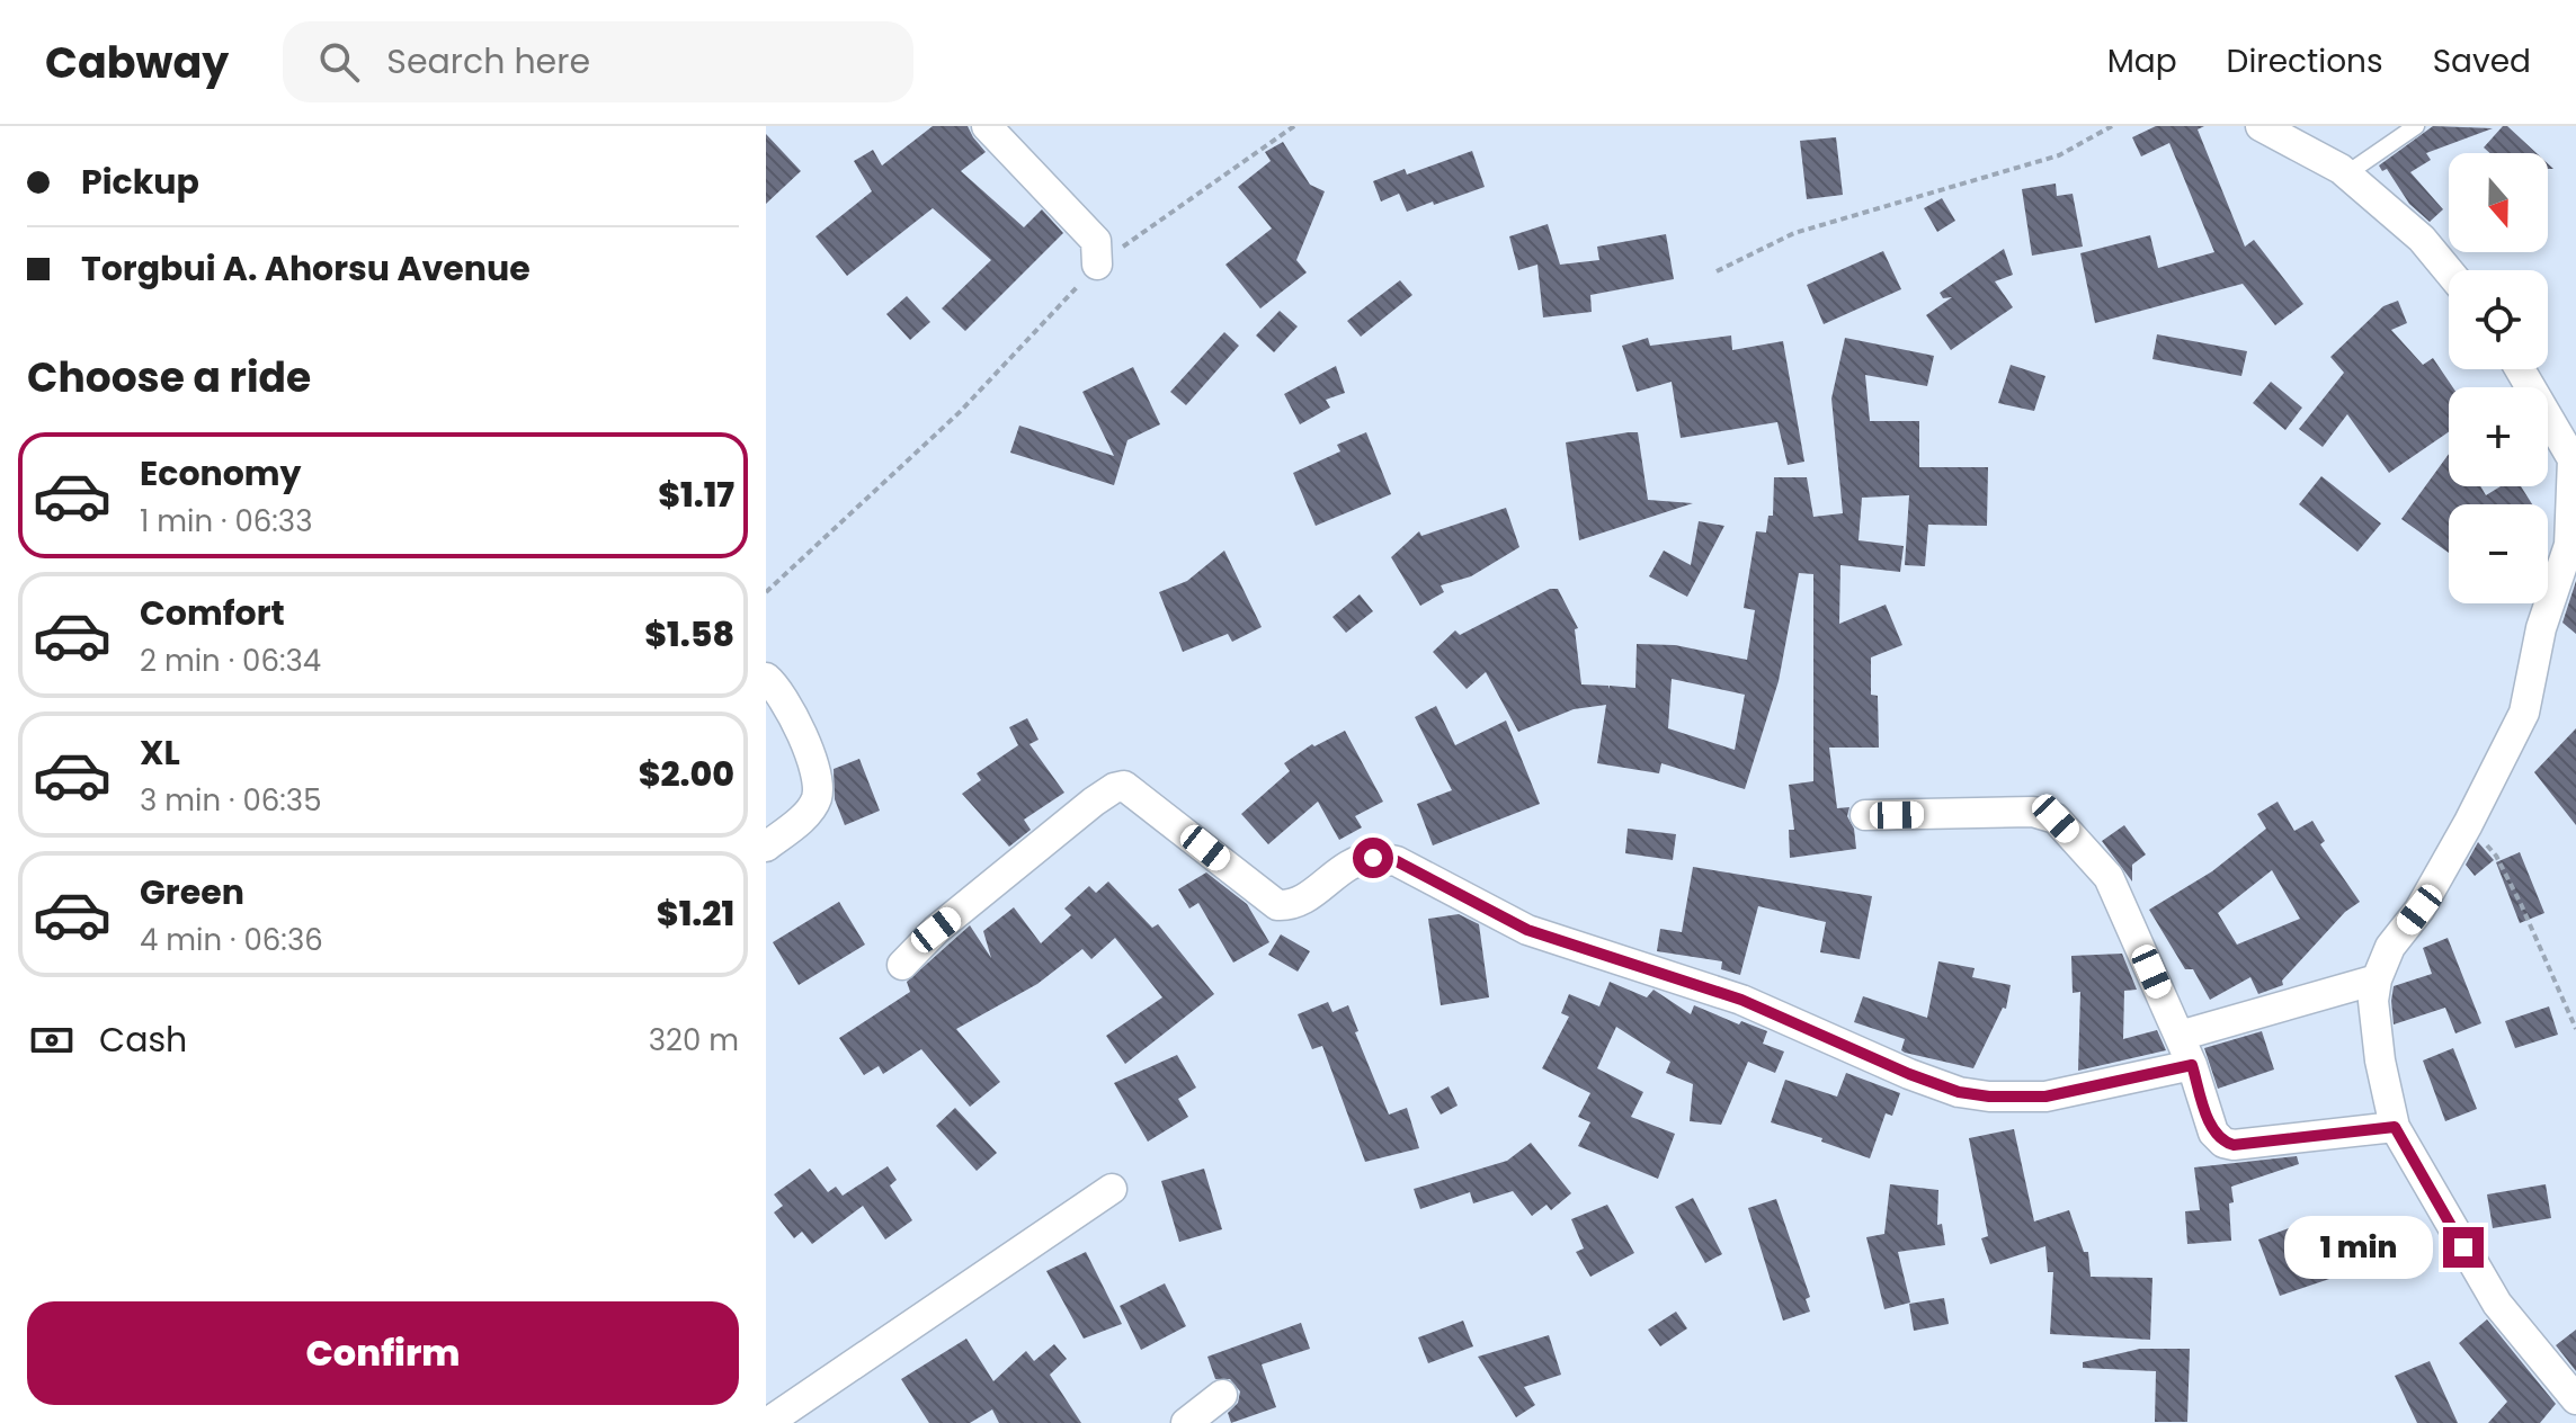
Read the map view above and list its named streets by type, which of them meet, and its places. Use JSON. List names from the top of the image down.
{
  "north": "bottom",
  "page": {
    "header": "Cabway",
    "search": "Search here",
    "nav": ["Map", "Directions", "Saved"],
    "banner": ["Pickup", "Torgbui A. Ahorsu Avenue"],
    "map_buttons": ["+", "−"],
    "heading": "Choose a ride",
    "list": [
      {
        "name": "Economy",
        "note": "1 min · 06:33",
        "value": "$1.17"
      },
      {
        "name": "Comfort",
        "note": "2 min · 06:34",
        "value": "$1.58"
      },
      {
        "name": "XL",
        "note": "3 min · 06:35",
        "value": "$2.00"
      },
      {
        "name": "Green",
        "note": "4 min · 06:36",
        "value": "$1.21"
      }
    ],
    "pay": ["Cash", "320 m"],
    "bubble": "1 min",
    "buttons": "Confirm"
  }
}
